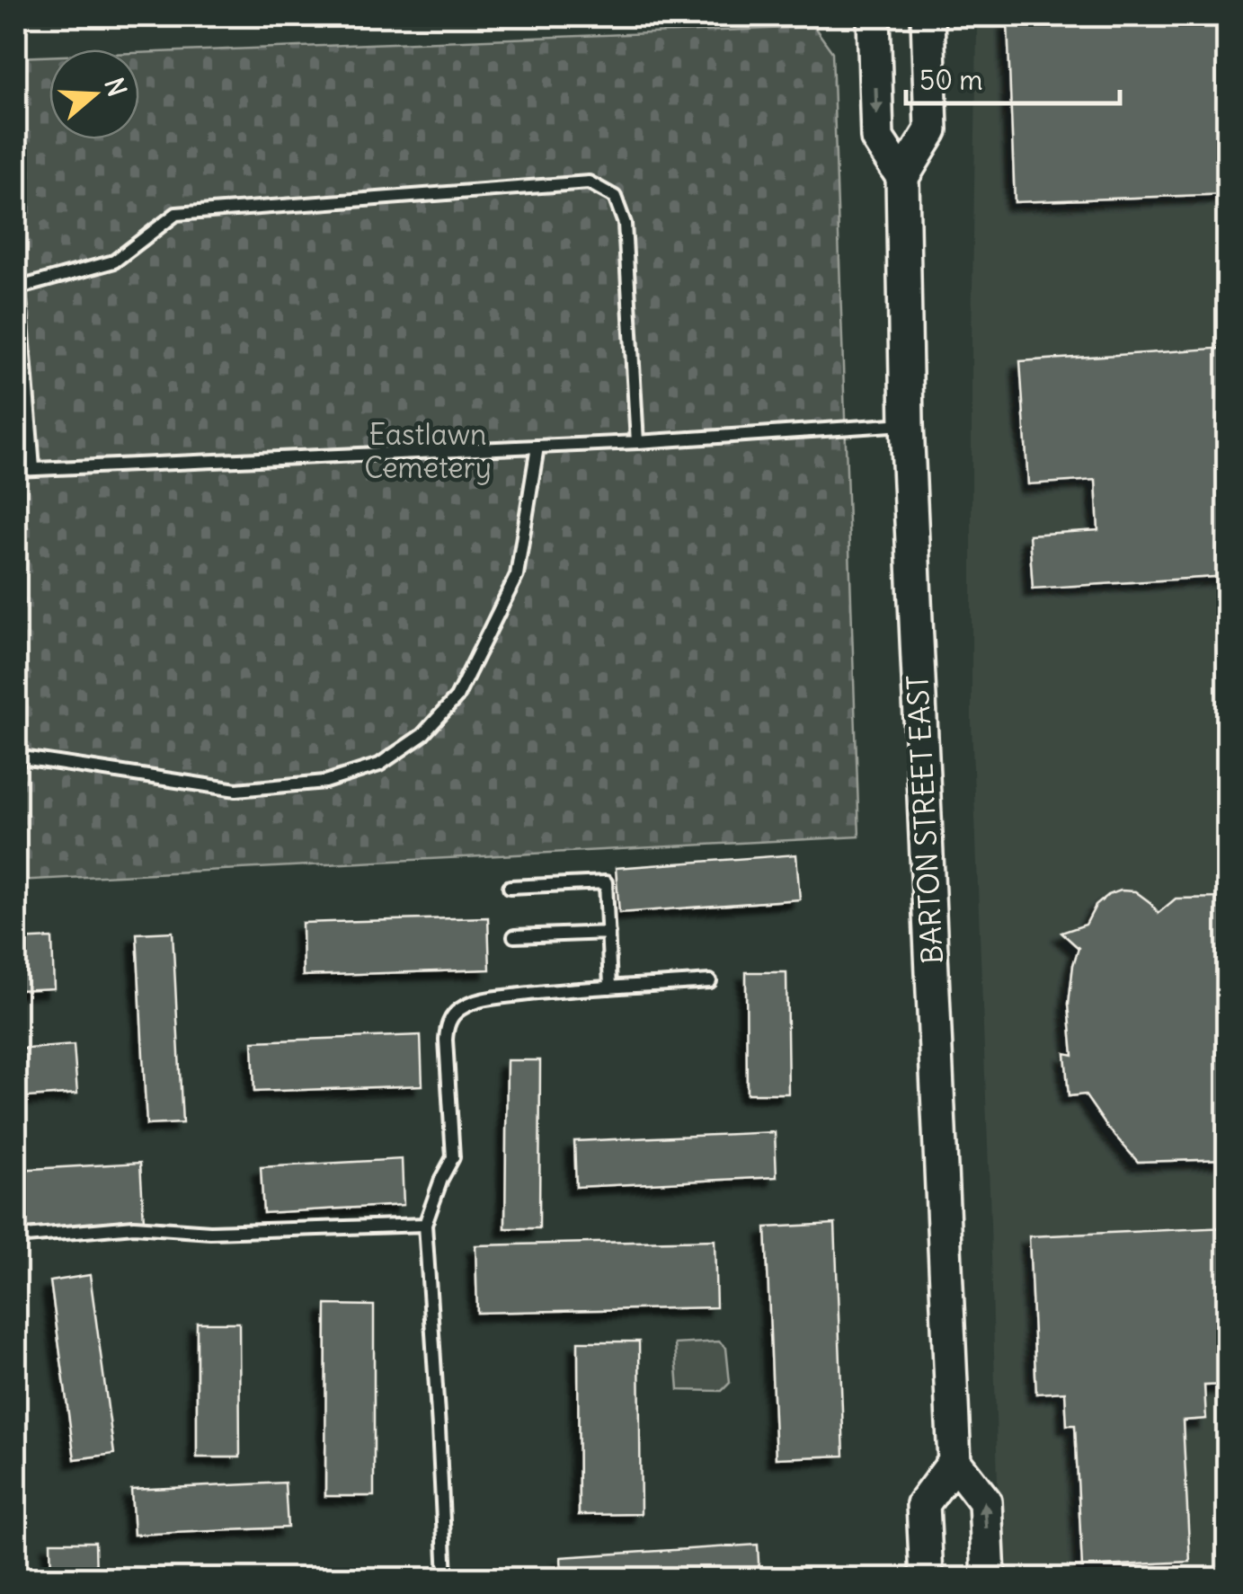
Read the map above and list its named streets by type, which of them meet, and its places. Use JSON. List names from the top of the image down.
{
  "streets": {
    "main road": ["BARTON STREET EAST"]
  },
  "parks": ["Eastlawn Cemetery"],
  "scale_bar": "50 m",
  "north": "right"
}
